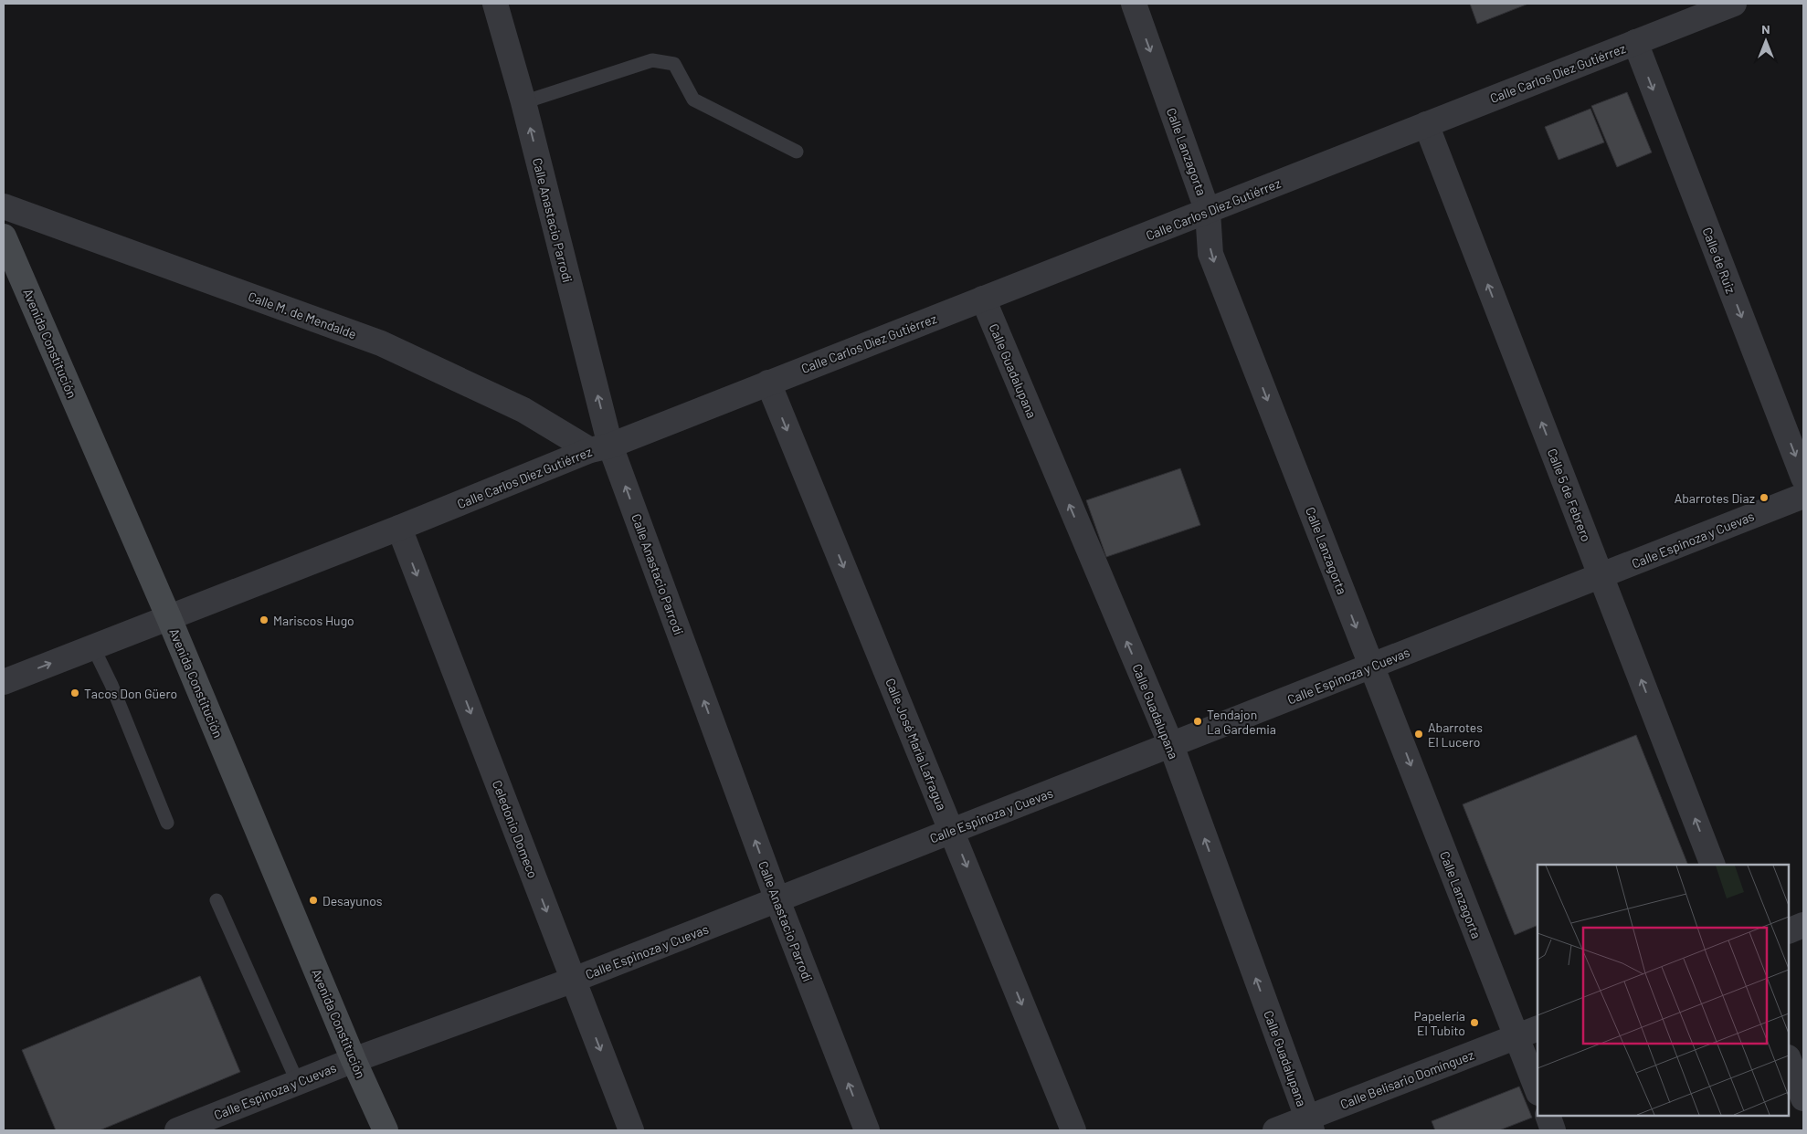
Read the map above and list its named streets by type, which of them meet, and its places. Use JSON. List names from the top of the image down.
{
  "streets": {
    "main road": ["Avenida Constitución"],
    "street": [
      "Calle Carlos Díez Gutiérrez",
      "Calle Lanzagorta",
      "Calle Anastacio Parrodi",
      "Calle de Ruiz",
      "Calle M. de Mendalde",
      "Calle Guadalupana",
      "Calle 5 de Febrero",
      "Calle Espinoza y Cuevas",
      "Calle José María Lafragua",
      "Celedonio Domeco",
      "Calle Belisario Domínguez"
    ]
  },
  "crossings": [
    ["Calle Carlos Díez Gutiérrez", "Calle Lanzagorta"],
    ["Calle Carlos Díez Gutiérrez", "Calle Anastacio Parrodi"],
    ["Calle Carlos Díez Gutiérrez", "Calle de Ruiz"],
    ["Calle Carlos Díez Gutiérrez", "Calle M. de Mendalde"],
    ["Calle Carlos Díez Gutiérrez", "Avenida Constitución"],
    ["Calle Carlos Díez Gutiérrez", "Calle Guadalupana"],
    ["Calle Carlos Díez Gutiérrez", "Calle 5 de Febrero"],
    ["Calle Carlos Díez Gutiérrez", "Calle José María Lafragua"],
    ["Calle Carlos Díez Gutiérrez", "Celedonio Domeco"],
    ["Calle Lanzagorta", "Calle Espinoza y Cuevas"],
    ["Calle Lanzagorta", "Calle Belisario Domínguez"],
    ["Calle Anastacio Parrodi", "Calle M. de Mendalde"],
    ["Calle Anastacio Parrodi", "Calle Espinoza y Cuevas"],
    ["Avenida Constitución", "Calle Espinoza y Cuevas"],
    ["Calle Guadalupana", "Calle Espinoza y Cuevas"],
    ["Calle Guadalupana", "Calle Belisario Domínguez"],
    ["Calle 5 de Febrero", "Calle Espinoza y Cuevas"],
    ["Calle Espinoza y Cuevas", "Calle José María Lafragua"],
    ["Calle Espinoza y Cuevas", "Celedonio Domeco"]
  ],
  "one_way": [
    "Calle Lanzagorta",
    "Calle Anastacio Parrodi",
    "Calle de Ruiz",
    "Calle Guadalupana",
    "Calle 5 de Febrero",
    "Calle José María Lafragua",
    "Celedonio Domeco"
  ],
  "places": [
    "Abarrotes Diaz",
    "Mariscos Hugo",
    "Tacos Don Güero",
    "Tendajon La Gardemia",
    "Abarrotes El Lucero",
    "Desayunos",
    "Papelería El Tubito"
  ],
  "north": "top"
}
